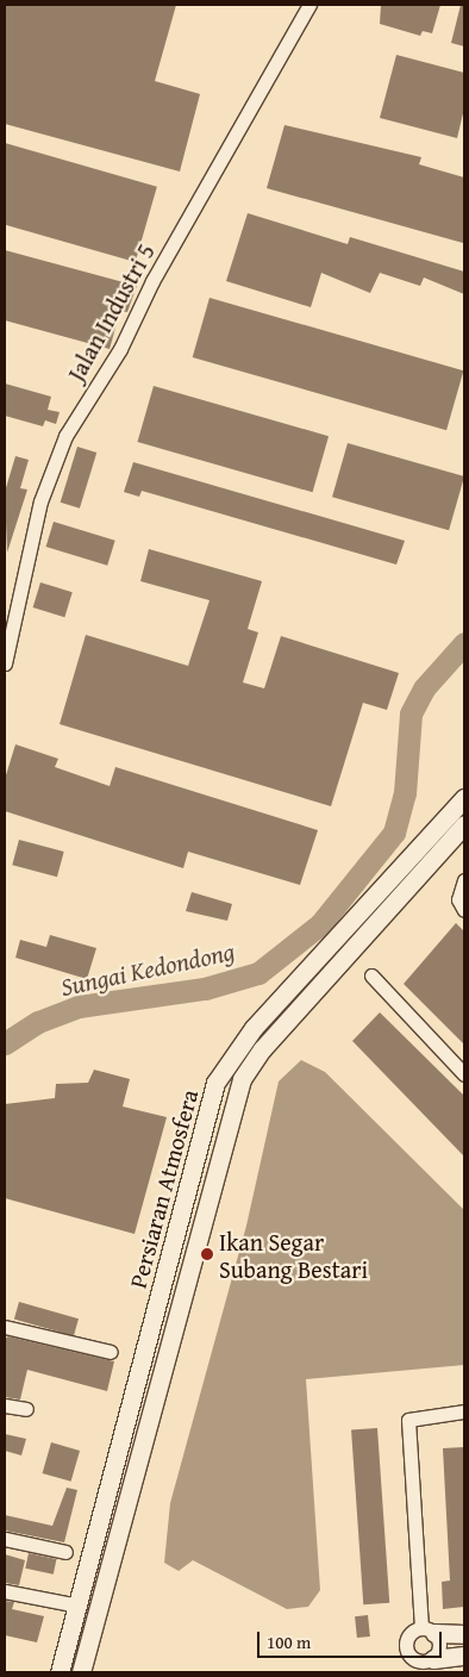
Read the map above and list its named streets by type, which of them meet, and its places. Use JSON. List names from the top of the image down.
{
  "streets": {
    "street": ["Jalan Industri 5", "Persiaran Atmosfera"]
  },
  "water": ["Sungai Kedondong"],
  "places": ["Ikan Segar Subang Bestari"],
  "scale_bar": "100 m"
}
